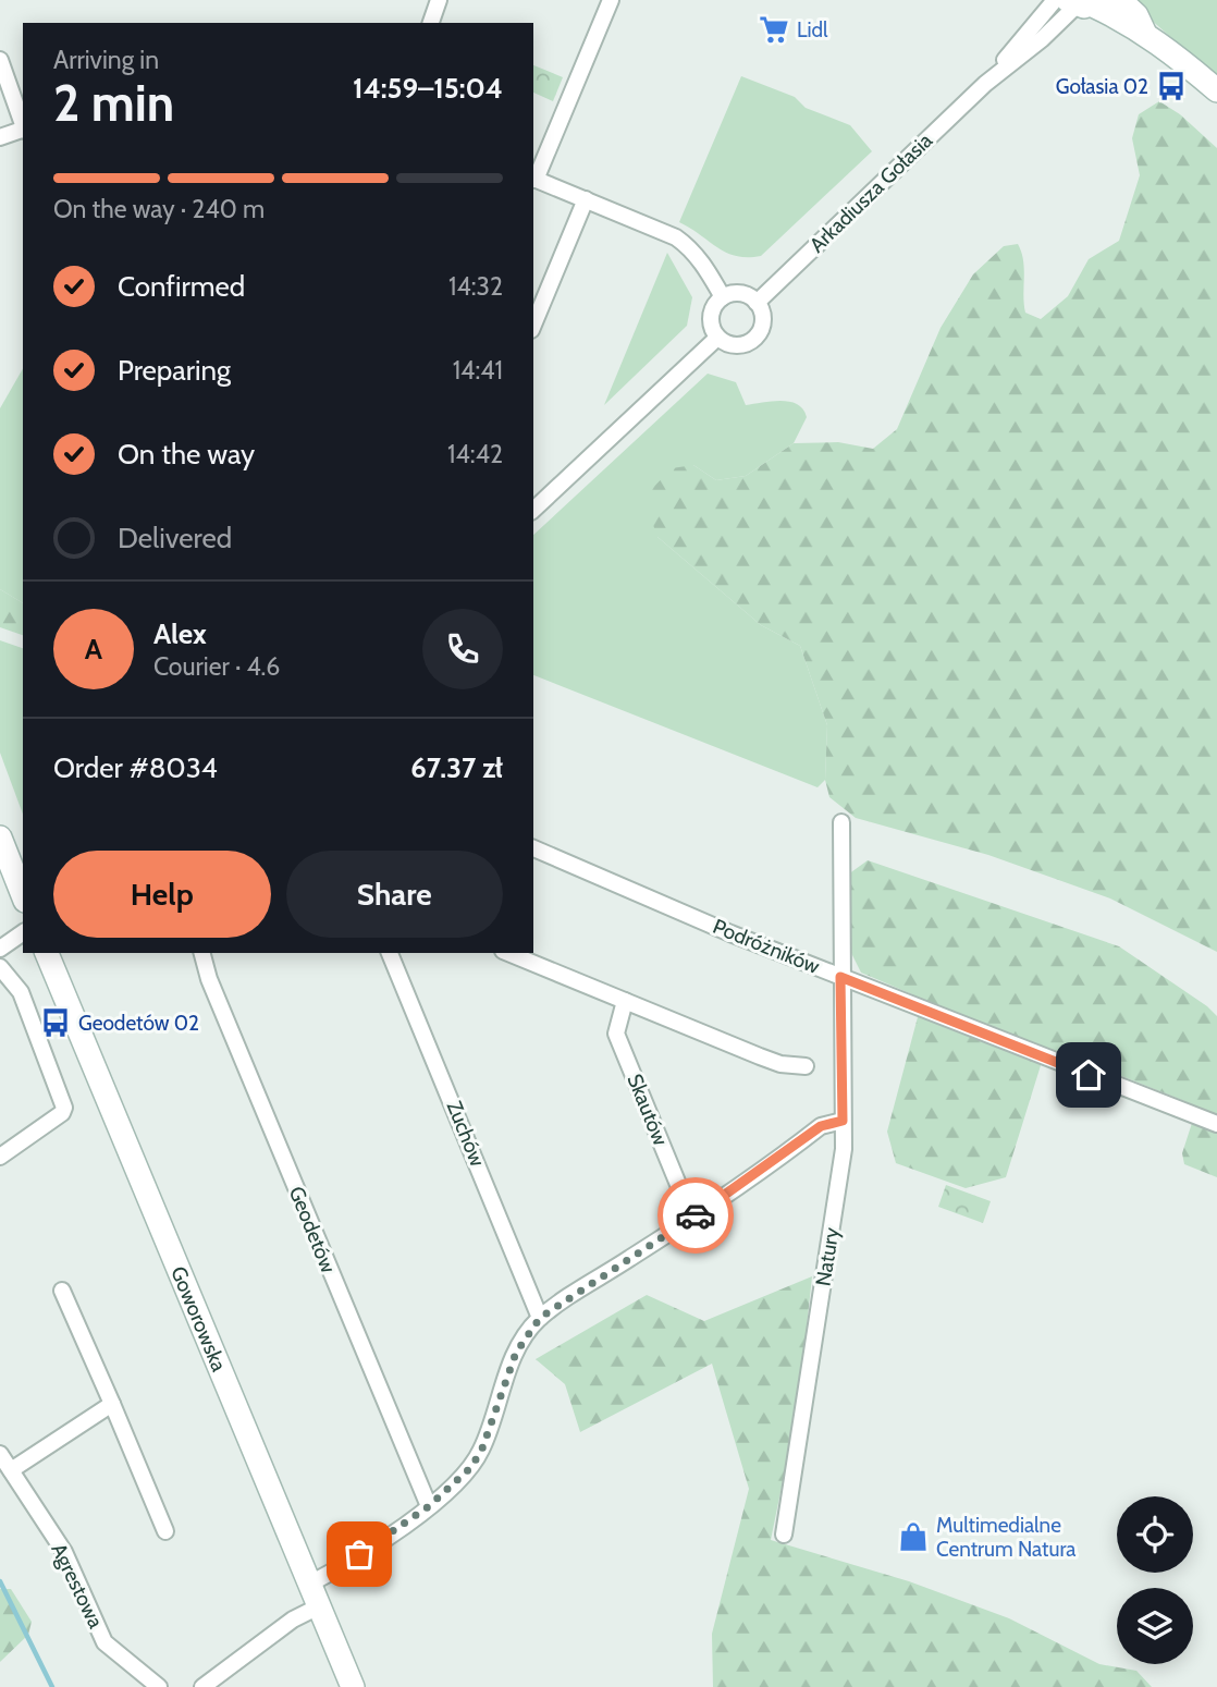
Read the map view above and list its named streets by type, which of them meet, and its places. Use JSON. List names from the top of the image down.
{
  "streets": {
    "street": [
      "Arkadiusza Gołasia",
      "Podróżników",
      "Skautów",
      "Zuchów",
      "Geodetów",
      "Natury",
      "Goworowska",
      "Agrestowa"
    ]
  },
  "crossings": [
    ["Podróżników", "Natury"]
  ],
  "places": {
    "supermarket": ["Lidl"],
    "bus stop": ["Gołasia 02", "Geodetów 02"],
    "shop": ["Multimedialne Centrum Natura"]
  },
  "page": {
    "heading": ["2 min", "Arriving in", "14:59–15:04"],
    "panel": [
      "Alex",
      "Courier · 4.6",
      "Order #8034",
      "67.37 zł"
    ],
    "bar": "On the way · 240 m",
    "list": [
      ["Confirmed", "14:32"],
      ["Preparing", "14:41"],
      ["On the way", "14:42"],
      "Delivered"
    ],
    "round": "A",
    "buttons": ["Help", "Share"]
  }
}
